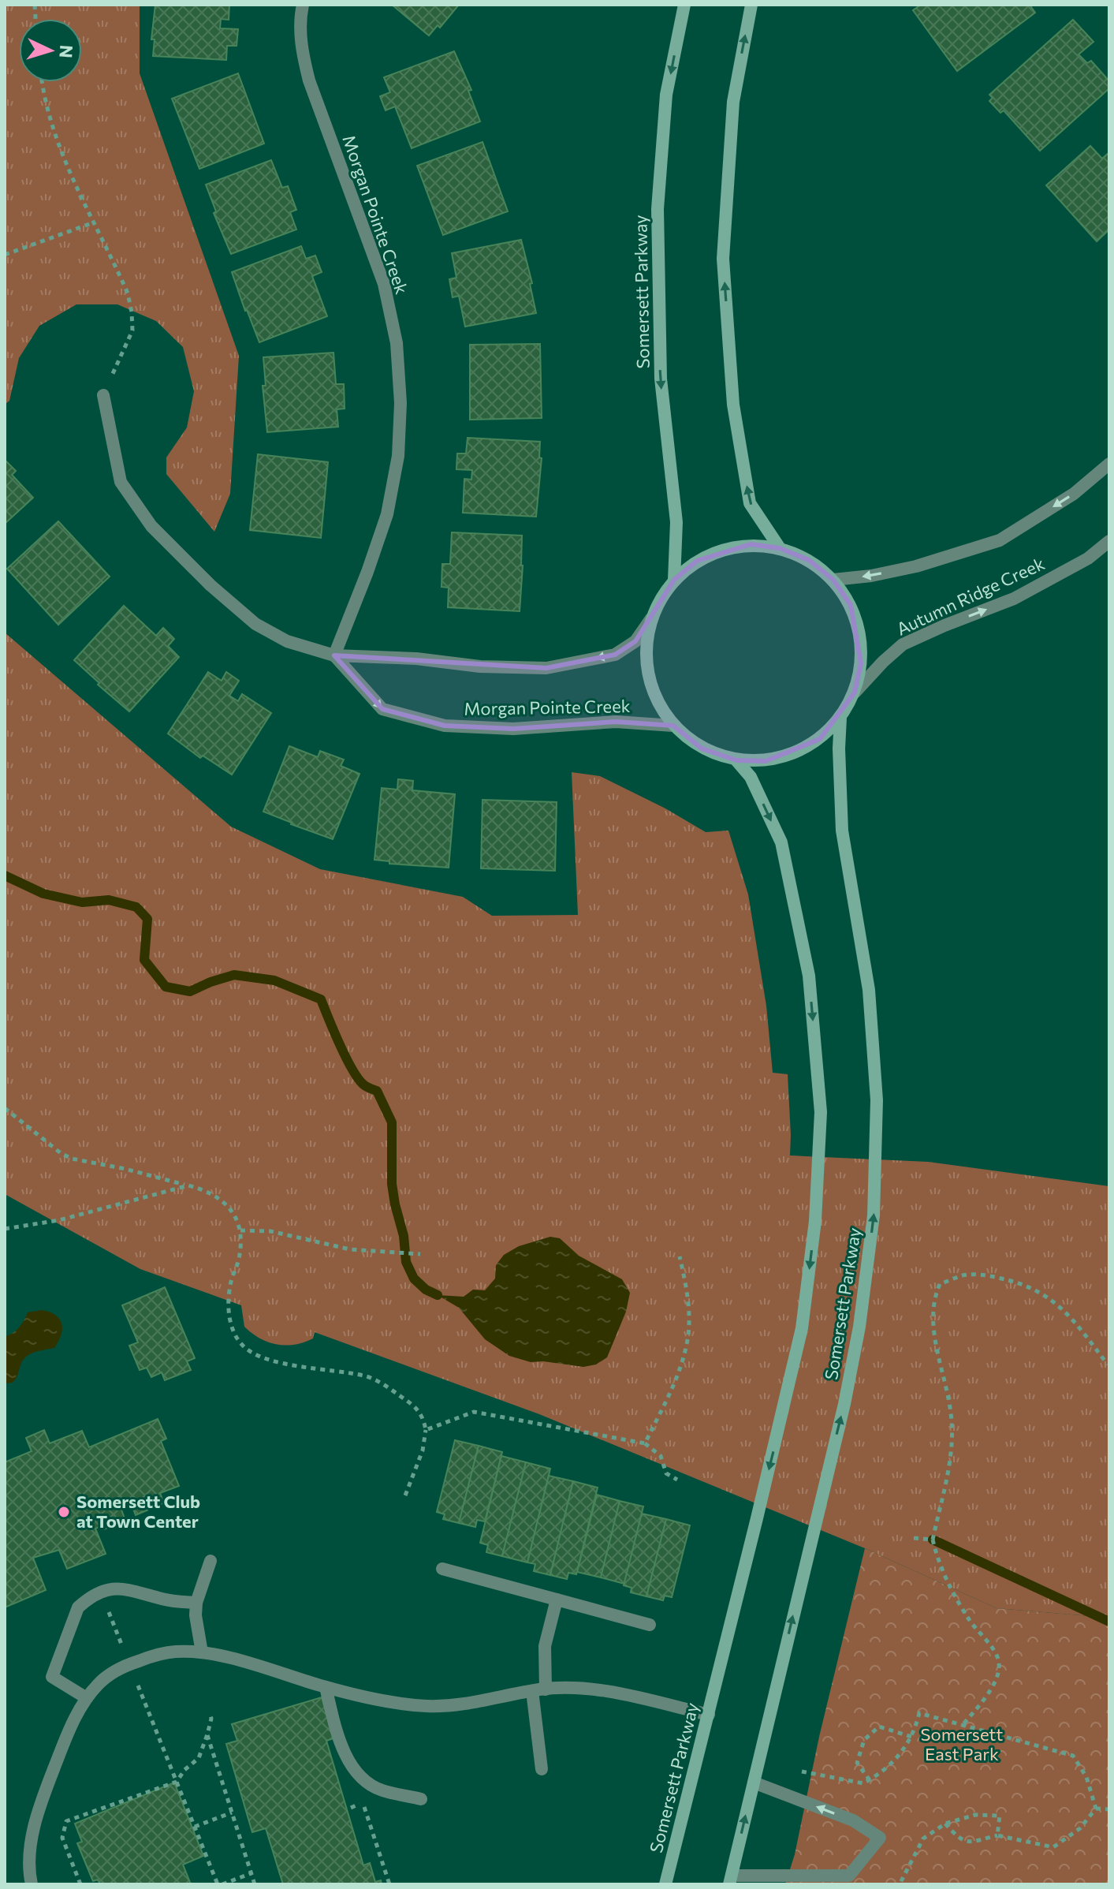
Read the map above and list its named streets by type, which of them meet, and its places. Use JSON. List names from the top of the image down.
{
  "streets": {
    "main road": ["Somersett Parkway"],
    "street": ["Morgan Pointe Creek", "Autumn Ridge Creek"]
  },
  "crossings": [
    ["Morgan Pointe Creek", "Somersett Parkway"],
    ["Morgan Pointe Creek", "Autumn Ridge Creek"],
    ["Somersett Parkway", "Autumn Ridge Creek"]
  ],
  "parks": ["Somersett East Park"],
  "places": ["Somersett Club at Town Center"],
  "north": "right"
}
